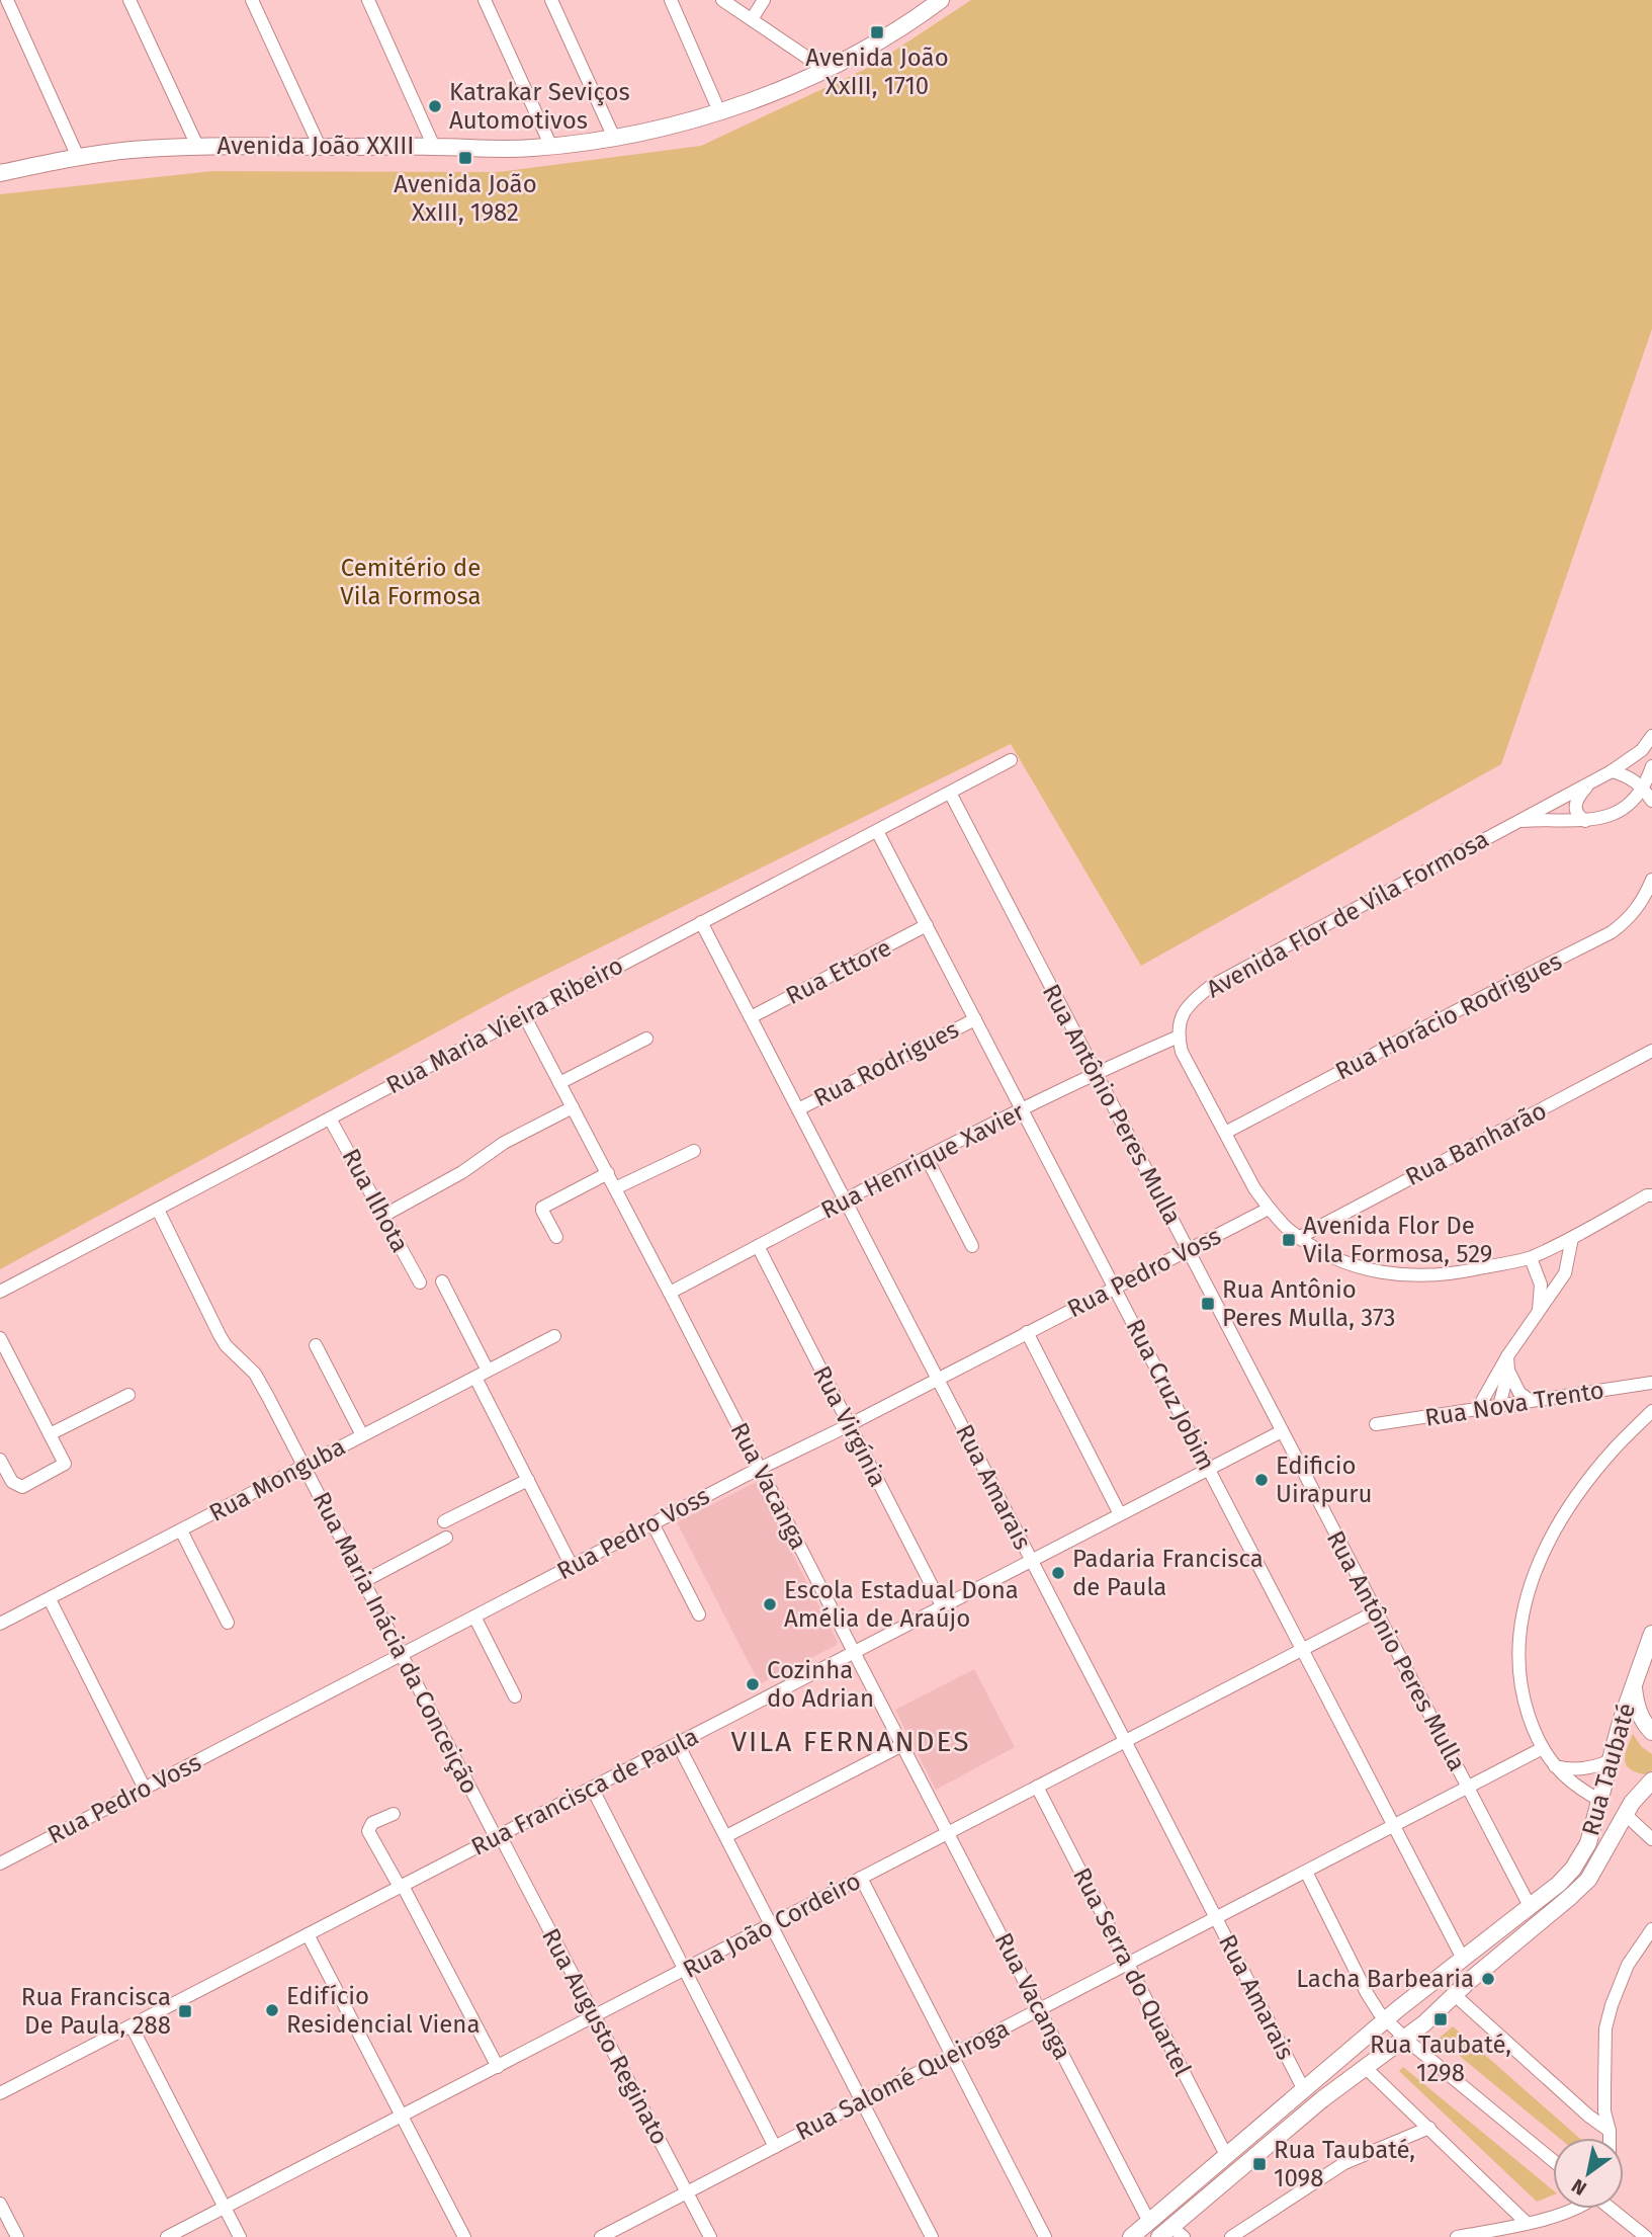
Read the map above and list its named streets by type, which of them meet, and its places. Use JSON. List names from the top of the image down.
{
  "streets": {
    "main road": ["Avenida João XXIII", "Rua Taubaté"],
    "street": [
      "Avenida Flor de Vila Formosa",
      "Rua Ettore",
      "Rua Horácio Rodrigues",
      "Rua Maria Vieira Ribeiro",
      "Rua Rodrigues",
      "Rua Antônio Peres Mulla",
      "Rua Banharão",
      "Rua Henrique Xavier",
      "Rua Ilhota",
      "Rua Pedro Voss",
      "Rua Cruz Jobim",
      "Rua Nova Trento",
      "Rua Virgínia",
      "Rua Monguba",
      "Rua Vacanga",
      "Rua Amarais",
      "Rua Maria Inácia da Conceição",
      "Rua Francisca de Paula",
      "Rua João Cordeiro",
      "Rua Serra do Quartel",
      "Rua Augusto Reginato",
      "Rua Salomé Queiroga"
    ]
  },
  "crossings": [
    ["Avenida Flor de Vila Formosa", "Rua Henrique Xavier"],
    ["Rua Ettore", "Rua Cruz Jobim"],
    ["Rua Ettore", "Rua Amarais"],
    ["Rua Maria Vieira Ribeiro", "Rua Antônio Peres Mulla"],
    ["Rua Maria Vieira Ribeiro", "Rua Ilhota"],
    ["Rua Maria Vieira Ribeiro", "Rua Cruz Jobim"],
    ["Rua Maria Vieira Ribeiro", "Rua Vacanga"],
    ["Rua Maria Vieira Ribeiro", "Rua Amarais"],
    ["Rua Maria Vieira Ribeiro", "Rua Maria Inácia da Conceição"],
    ["Rua Rodrigues", "Rua Cruz Jobim"],
    ["Rua Rodrigues", "Rua Amarais"],
    ["Rua Antônio Peres Mulla", "Rua Henrique Xavier"],
    ["Rua Antônio Peres Mulla", "Rua Pedro Voss"],
    ["Rua Antônio Peres Mulla", "Rua Taubaté"],
    ["Rua Antônio Peres Mulla", "Rua Francisca de Paula"],
    ["Rua Antônio Peres Mulla", "Rua João Cordeiro"],
    ["Rua Antônio Peres Mulla", "Rua Salomé Queiroga"],
    ["Rua Henrique Xavier", "Rua Cruz Jobim"],
    ["Rua Henrique Xavier", "Rua Virgínia"],
    ["Rua Henrique Xavier", "Rua Vacanga"],
    ["Rua Henrique Xavier", "Rua Amarais"],
    ["Rua Pedro Voss", "Rua Cruz Jobim"],
    ["Rua Pedro Voss", "Rua Virgínia"],
    ["Rua Pedro Voss", "Rua Vacanga"],
    ["Rua Pedro Voss", "Rua Amarais"],
    ["Rua Pedro Voss", "Rua Maria Inácia da Conceição"],
    ["Rua Cruz Jobim", "Rua Taubaté"],
    ["Rua Cruz Jobim", "Rua Francisca de Paula"],
    ["Rua Cruz Jobim", "Rua João Cordeiro"],
    ["Rua Cruz Jobim", "Rua Salomé Queiroga"],
    ["Rua Virgínia", "Rua Francisca de Paula"],
    ["Rua Monguba", "Rua Maria Inácia da Conceição"],
    ["Rua Vacanga", "Rua Taubaté"],
    ["Rua Vacanga", "Rua Francisca de Paula"],
    ["Rua Vacanga", "Rua João Cordeiro"],
    ["Rua Vacanga", "Rua Salomé Queiroga"],
    ["Rua Amarais", "Rua Taubaté"],
    ["Rua Amarais", "Rua Francisca de Paula"],
    ["Rua Amarais", "Rua João Cordeiro"],
    ["Rua Amarais", "Rua Salomé Queiroga"],
    ["Rua Maria Inácia da Conceição", "Rua Francisca de Paula"],
    ["Rua Maria Inácia da Conceição", "Rua Augusto Reginato"],
    ["Rua Taubaté", "Rua Serra do Quartel"],
    ["Rua Francisca de Paula", "Rua Augusto Reginato"],
    ["Rua João Cordeiro", "Rua Serra do Quartel"],
    ["Rua João Cordeiro", "Rua Augusto Reginato"],
    ["Rua Serra do Quartel", "Rua Salomé Queiroga"],
    ["Rua Augusto Reginato", "Rua Salomé Queiroga"]
  ],
  "districts": ["VILA FERNANDES"],
  "parks": ["Cemitério de Vila Formosa"],
  "places": {
    "transit": [
      "Avenida João XxIII, 1710",
      "Avenida João XxIII, 1982",
      "Avenida Flor De Vila Formosa, 529",
      "Rua Antônio Peres Mulla, 373",
      "Rua Francisca De Paula, 288",
      "Rua Taubaté, 1298",
      "Rua Taubaté, 1098"
    ],
    "other": [
      "Katrakar Seviços Automotivos",
      "Edificio Uirapuru",
      "Padaria Francisca de Paula",
      "Escola Estadual Dona Amélia de Araújo",
      "Cozinha do Adrian",
      "Lacha Barbearia",
      "Edifício Residencial Viena"
    ]
  },
  "north": "bottom left"
}
